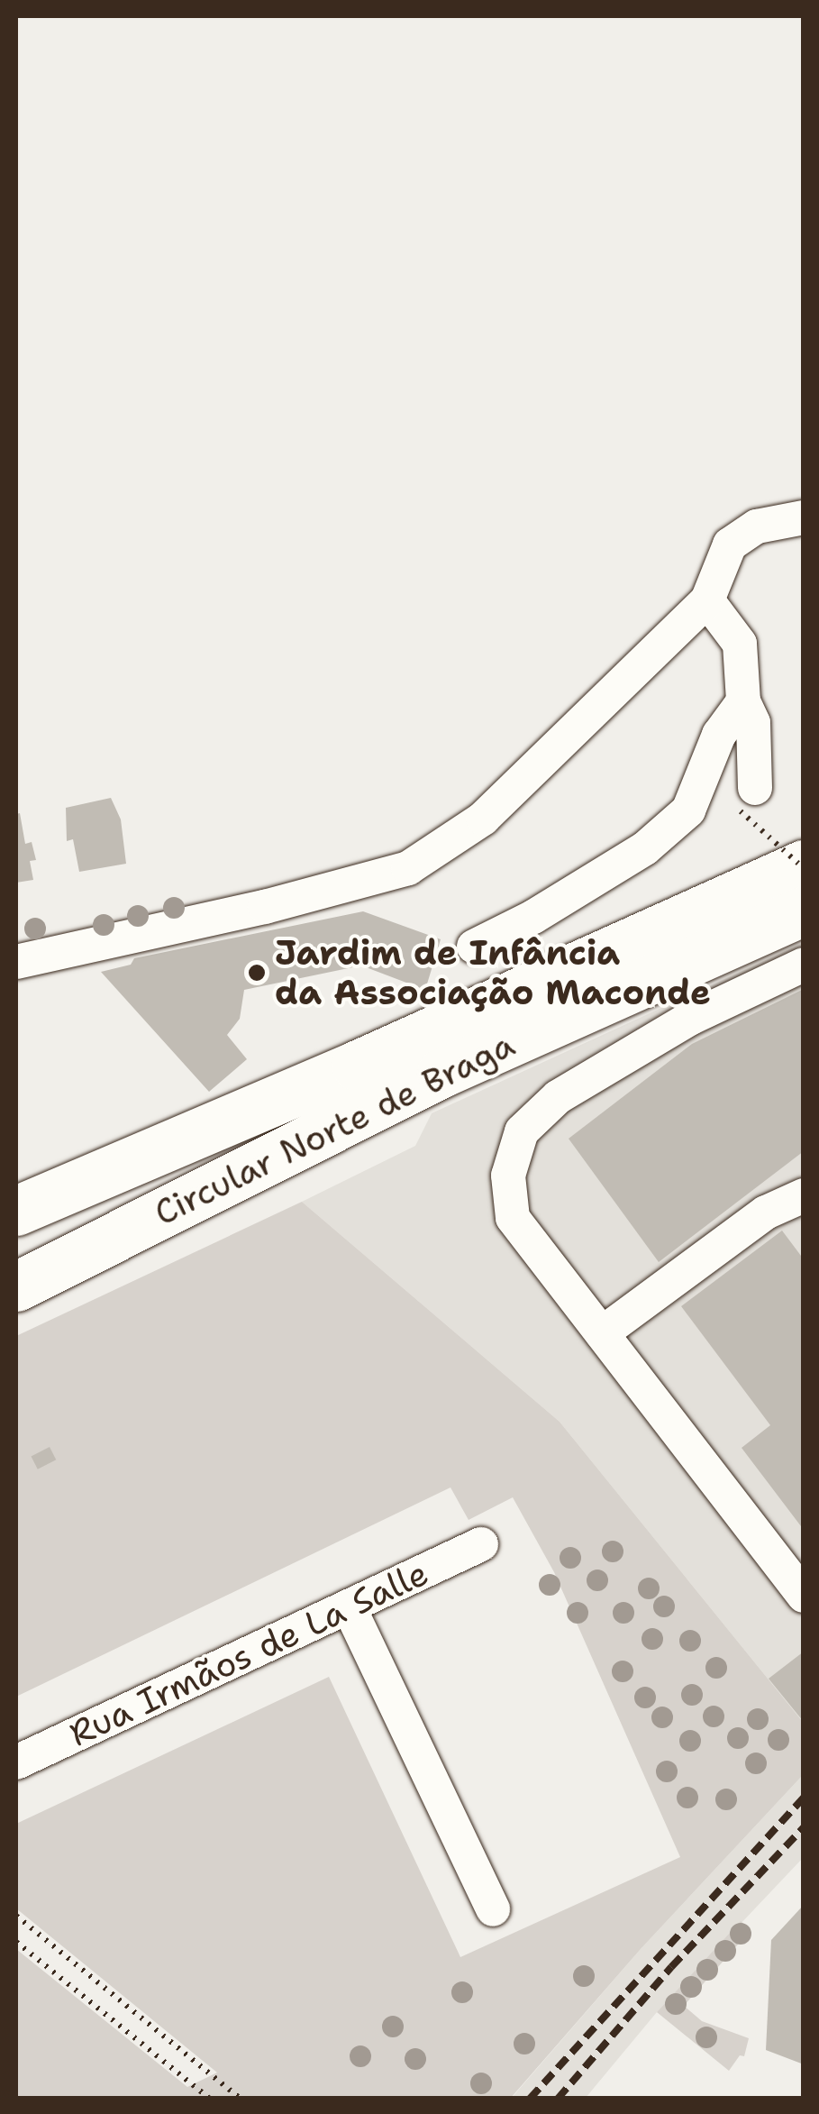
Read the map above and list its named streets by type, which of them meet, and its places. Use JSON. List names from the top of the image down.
{
  "streets": {
    "highway": ["Circular Norte de Braga"],
    "street": ["Rua Irmãos de La Salle"]
  },
  "places": ["Jardim de Infância da Associação Maconde"]
}
